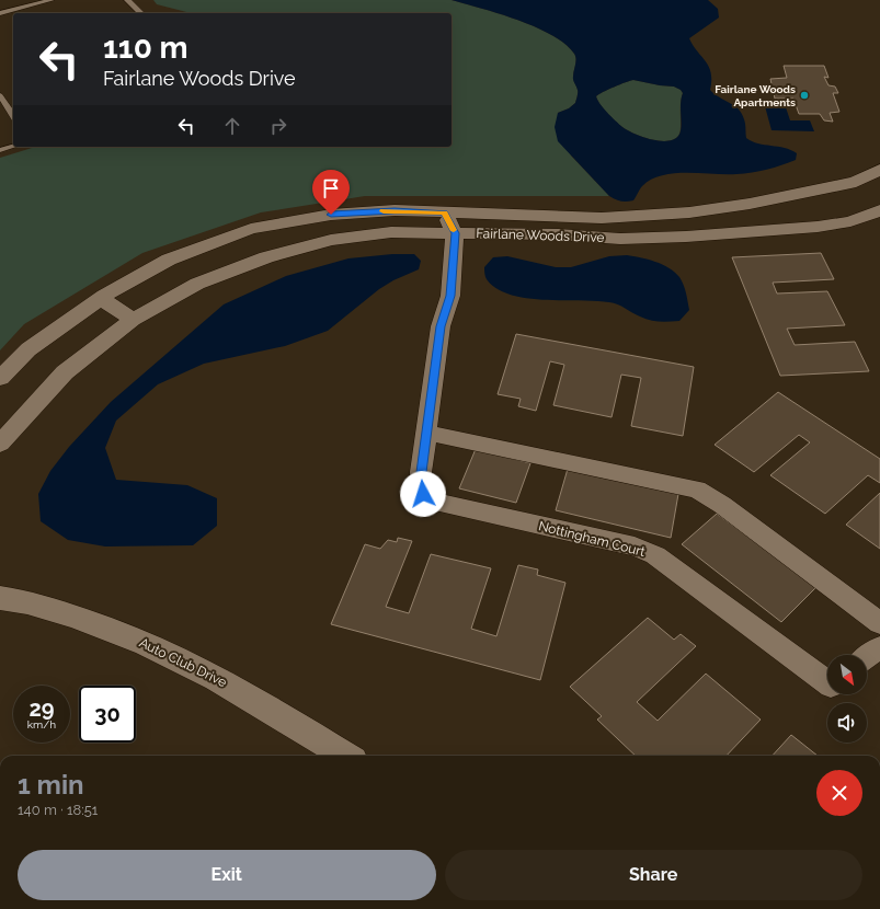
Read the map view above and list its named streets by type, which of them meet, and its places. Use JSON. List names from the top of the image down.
{
  "streets": {
    "street": ["Fairlane Woods Drive", "Nottingham Court", "Auto Club Drive"]
  },
  "crossings": [
    ["Fairlane Woods Drive", "Nottingham Court"]
  ],
  "places": ["Fairlane Woods Apartments"],
  "north": "bottom right",
  "page": {
    "turn": ["110 m", "Fairlane Woods Drive"],
    "speed": "29 km/h",
    "limit": "30",
    "heading": ["1 min", "140 m · 18:51"],
    "buttons": ["Exit", "Share"]
  }
}
